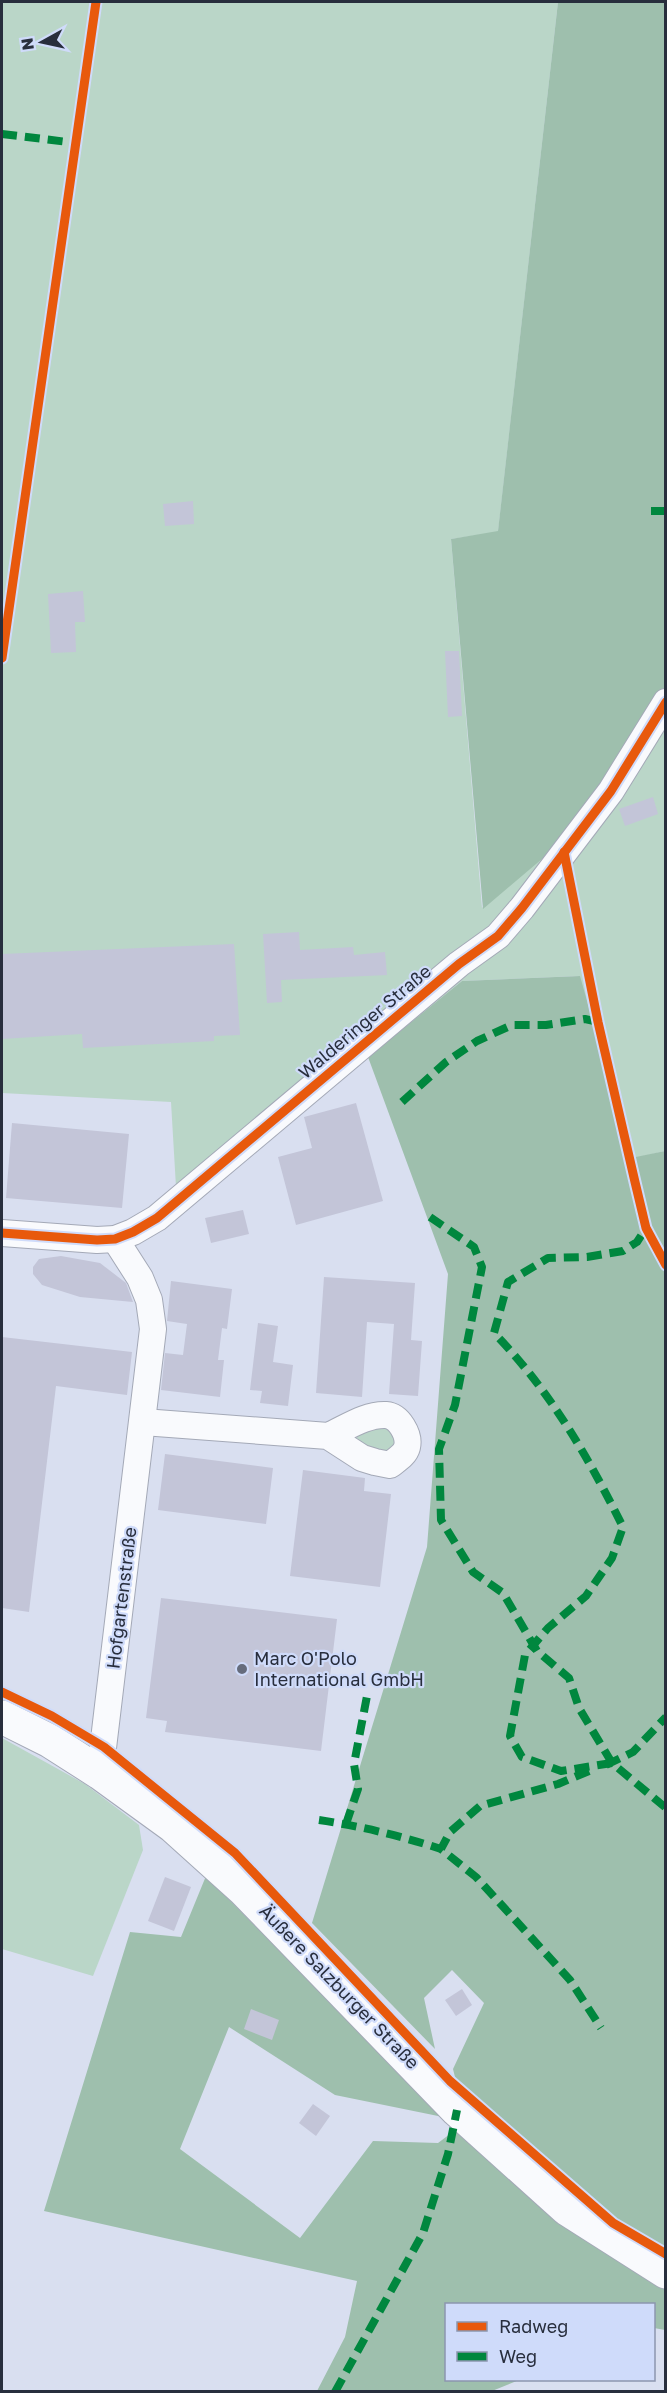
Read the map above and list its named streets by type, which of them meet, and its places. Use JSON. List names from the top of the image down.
{
  "streets": {
    "main road": ["Äußere Salzburger Straße"],
    "street": ["Walderinger Straße", "Hofgartenstraße"]
  },
  "crossings": [
    ["Walderinger Straße", "Hofgartenstraße"],
    ["Hofgartenstraße", "Äußere Salzburger Straße"]
  ],
  "places": ["Marc O'Polo International GmbH"],
  "legend": ["Radweg", "Weg"],
  "north": "left"
}
